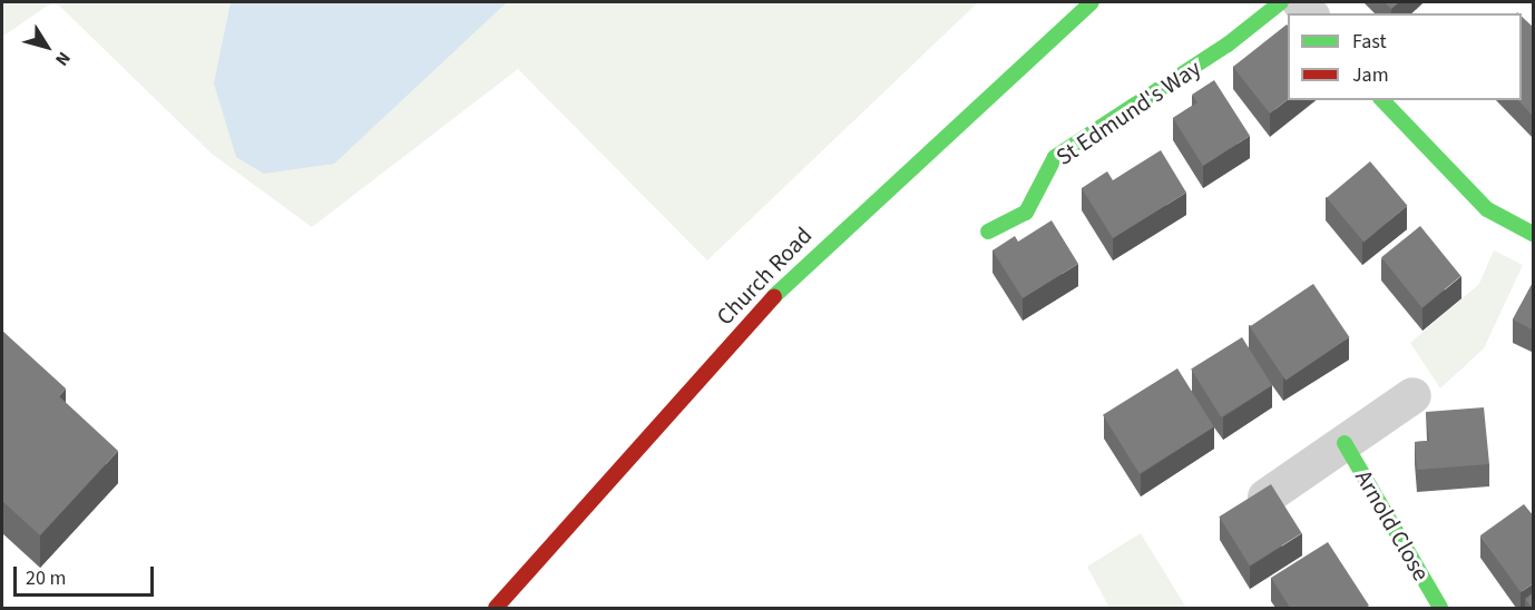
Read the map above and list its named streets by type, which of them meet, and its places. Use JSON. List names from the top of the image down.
{
  "streets": {
    "street": ["St Edmund's Way", "Church Road", "Arnold Close"]
  },
  "legend": ["Fast", "Jam"],
  "scale_bar": "20 m",
  "north": "bottom right"
}
